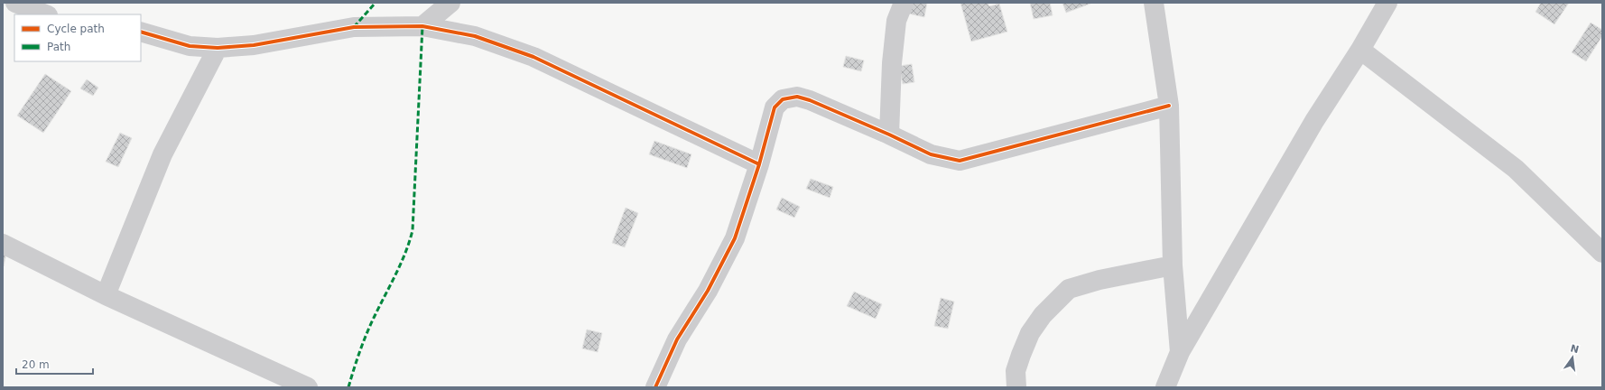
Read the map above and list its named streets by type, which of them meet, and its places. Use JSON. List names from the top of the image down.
{
  "legend": ["Cycle path", "Path"],
  "scale_bar": "20 m",
  "north": "top"
}
